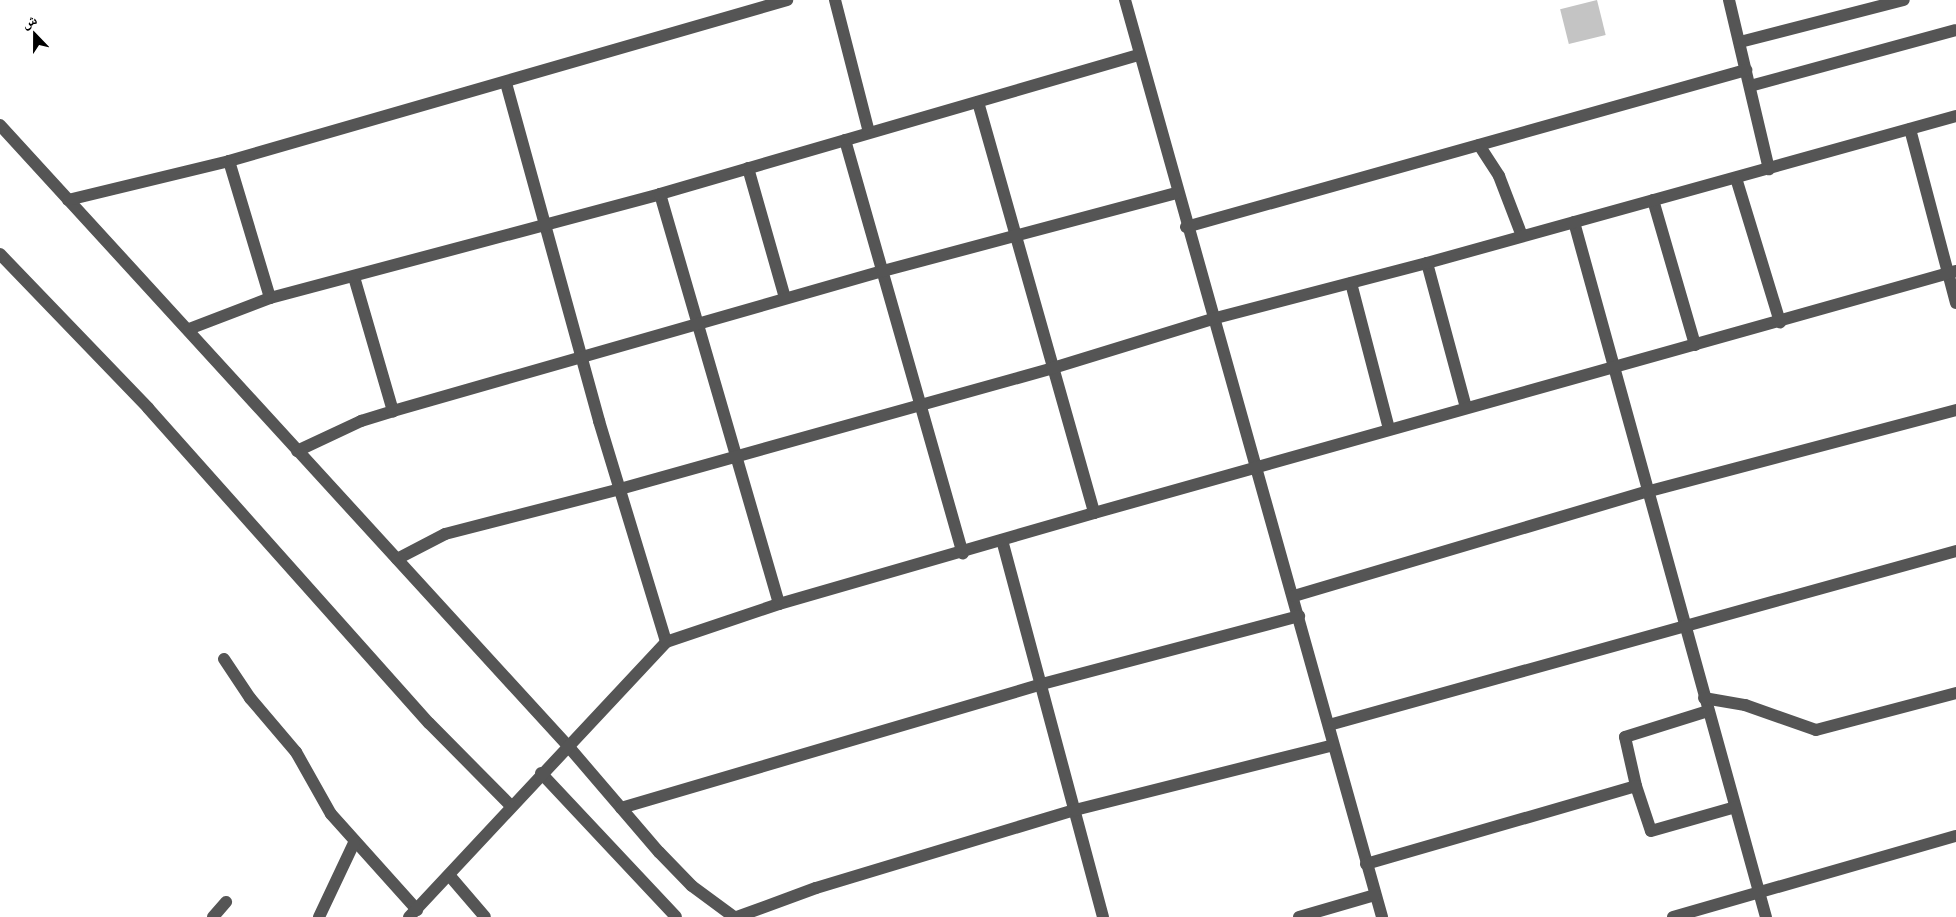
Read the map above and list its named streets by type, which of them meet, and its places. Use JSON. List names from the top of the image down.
{
  "north": "top"
}
